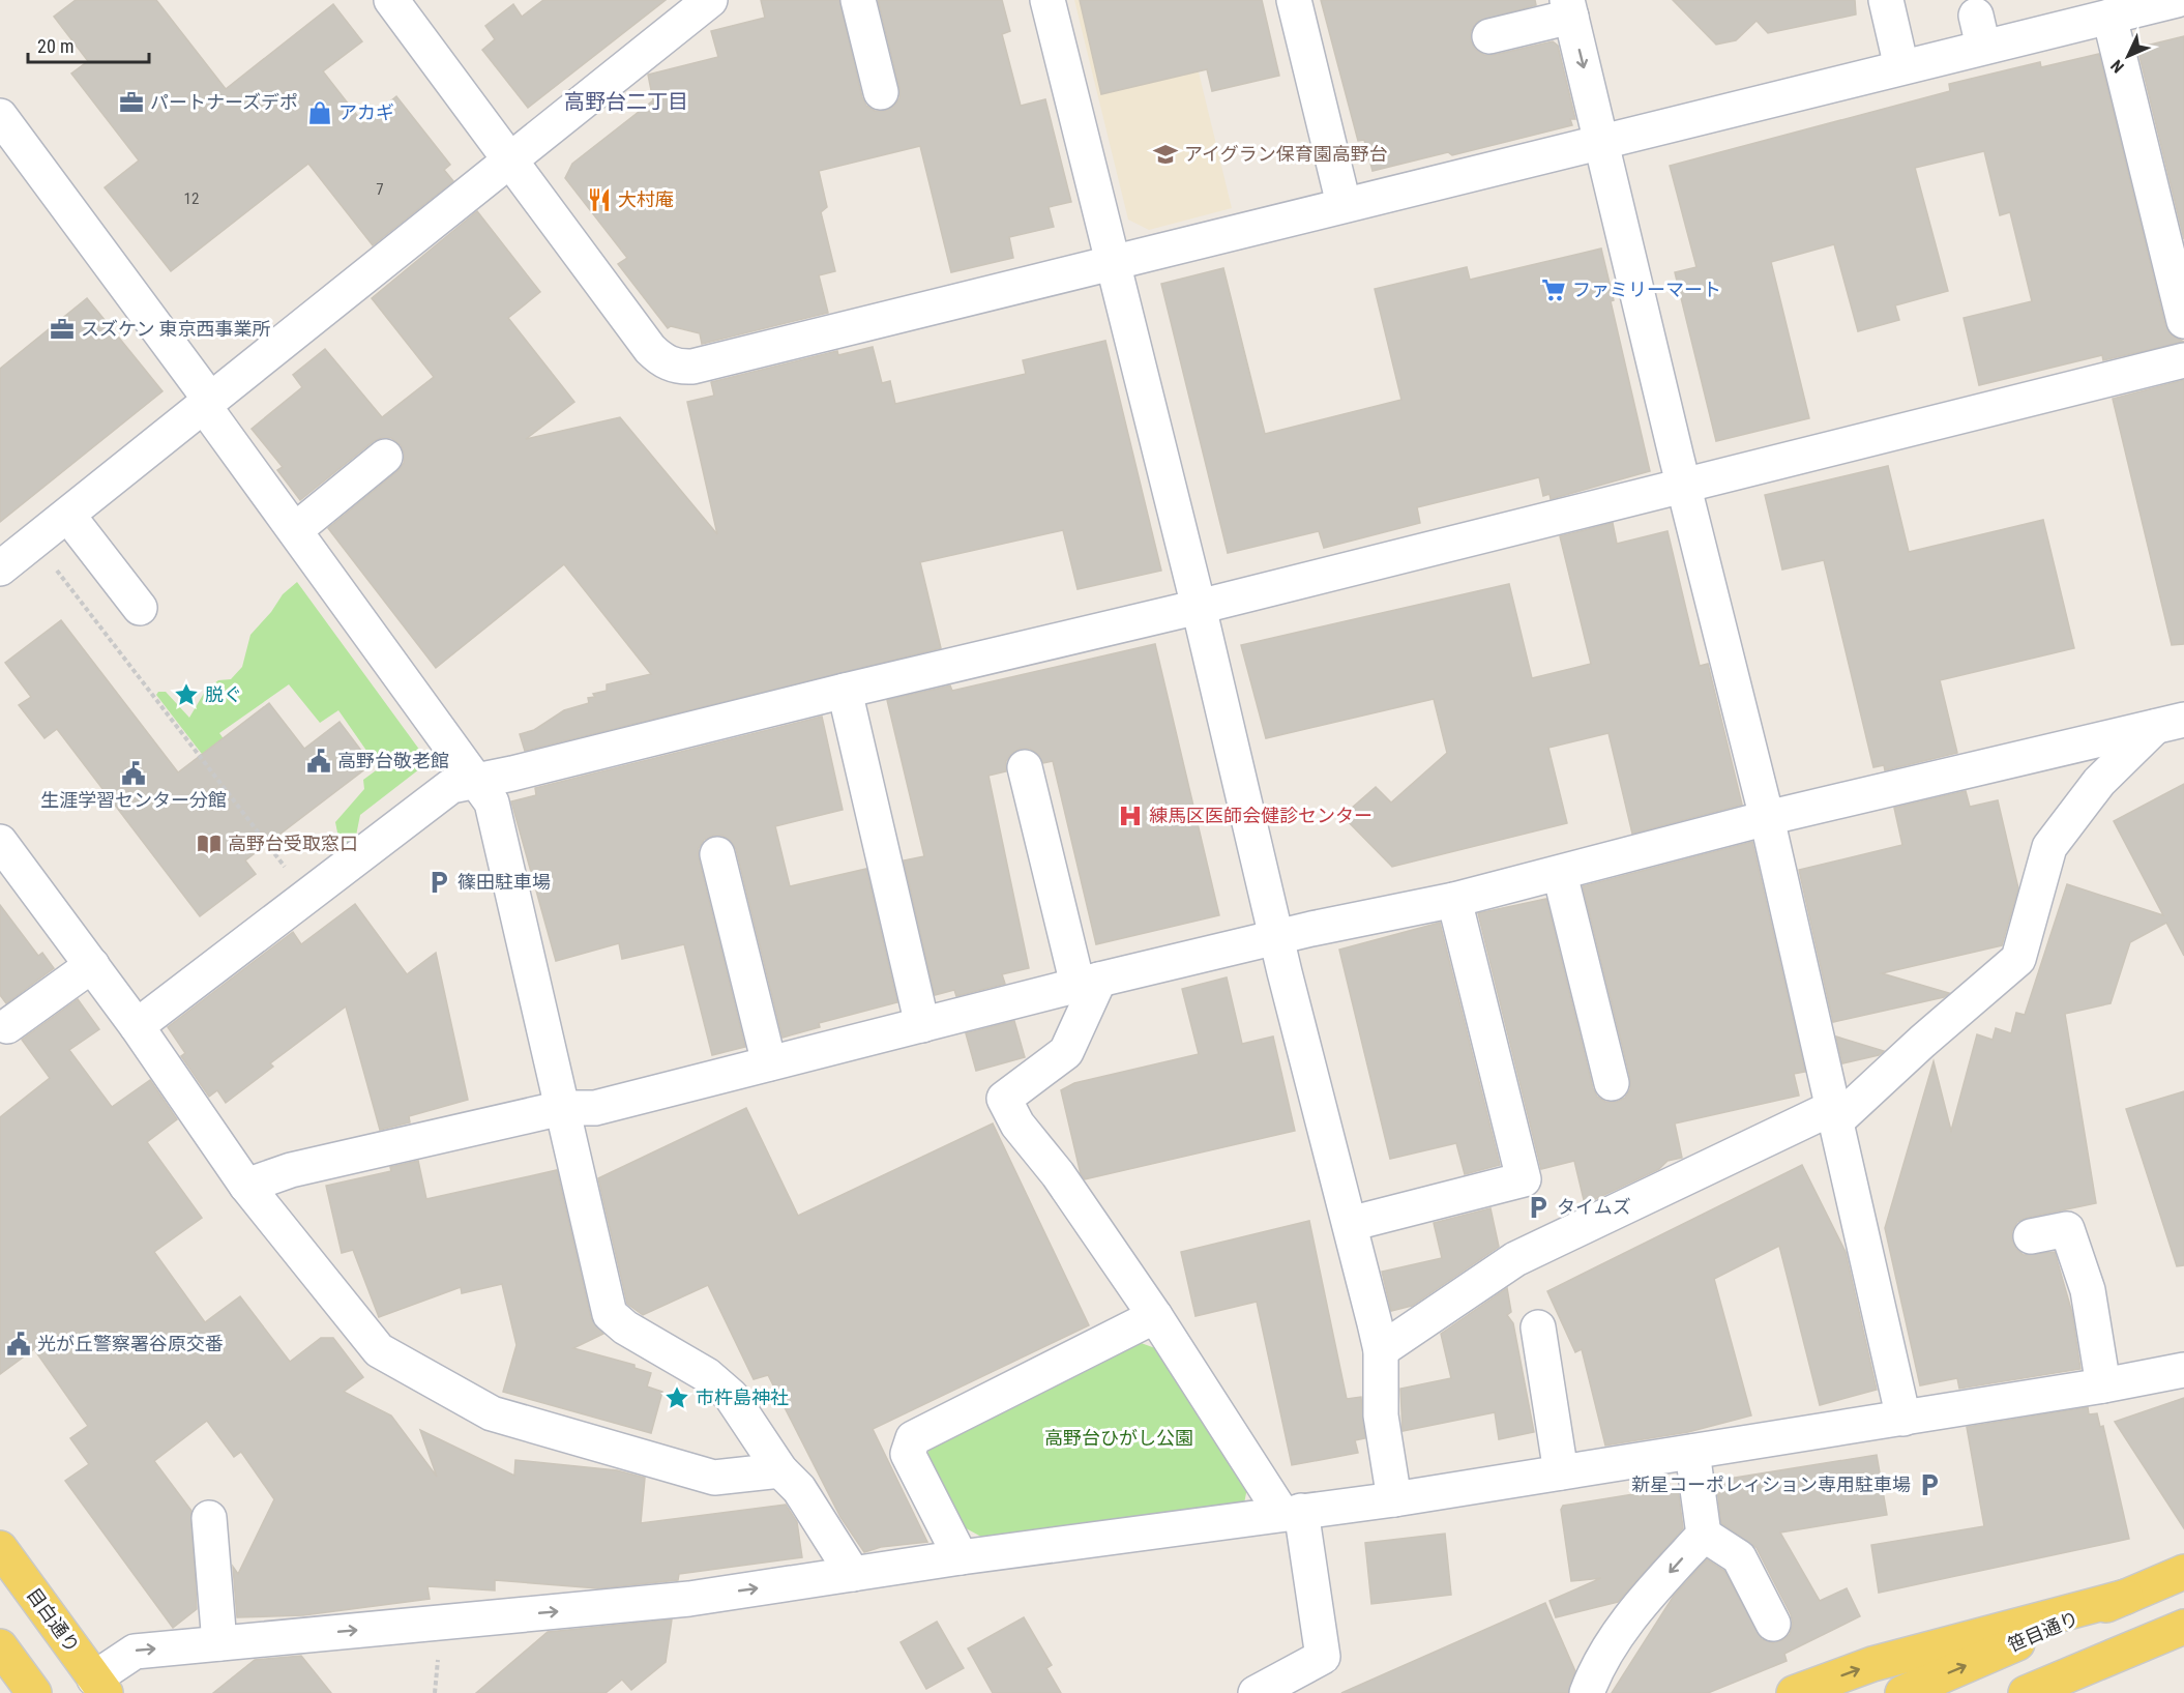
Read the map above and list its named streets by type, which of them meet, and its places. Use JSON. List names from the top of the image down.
{
  "streets": {
    "main road": ["目白通り", "笹目通り"]
  },
  "districts": ["高野台二丁目"],
  "parks": ["高野台ひがし公園"],
  "places": {
    "office": ["パートナーズデポ", "スズケン 東京西事業所"],
    "shop": ["アカギ"],
    "school or university": ["アイグラン保育園高野台"],
    "restaurant": ["大村庵"],
    "supermarket": ["ファミリーマート"],
    "place": ["脱ぐ", "市杵島神社"],
    "public building": ["高野台敬老館", "生涯学習センター分館", "光が丘警察署谷原交番"],
    "hospital": ["練馬区医師会健診センター"],
    "library": ["高野台受取窓口"],
    "parking": ["篠田駐車場", "タイムズ", "新星コーポレィション専用駐車場"]
  },
  "house_numbers": ["7", "12"],
  "scale_bar": "20 m",
  "north": "bottom left"
}
